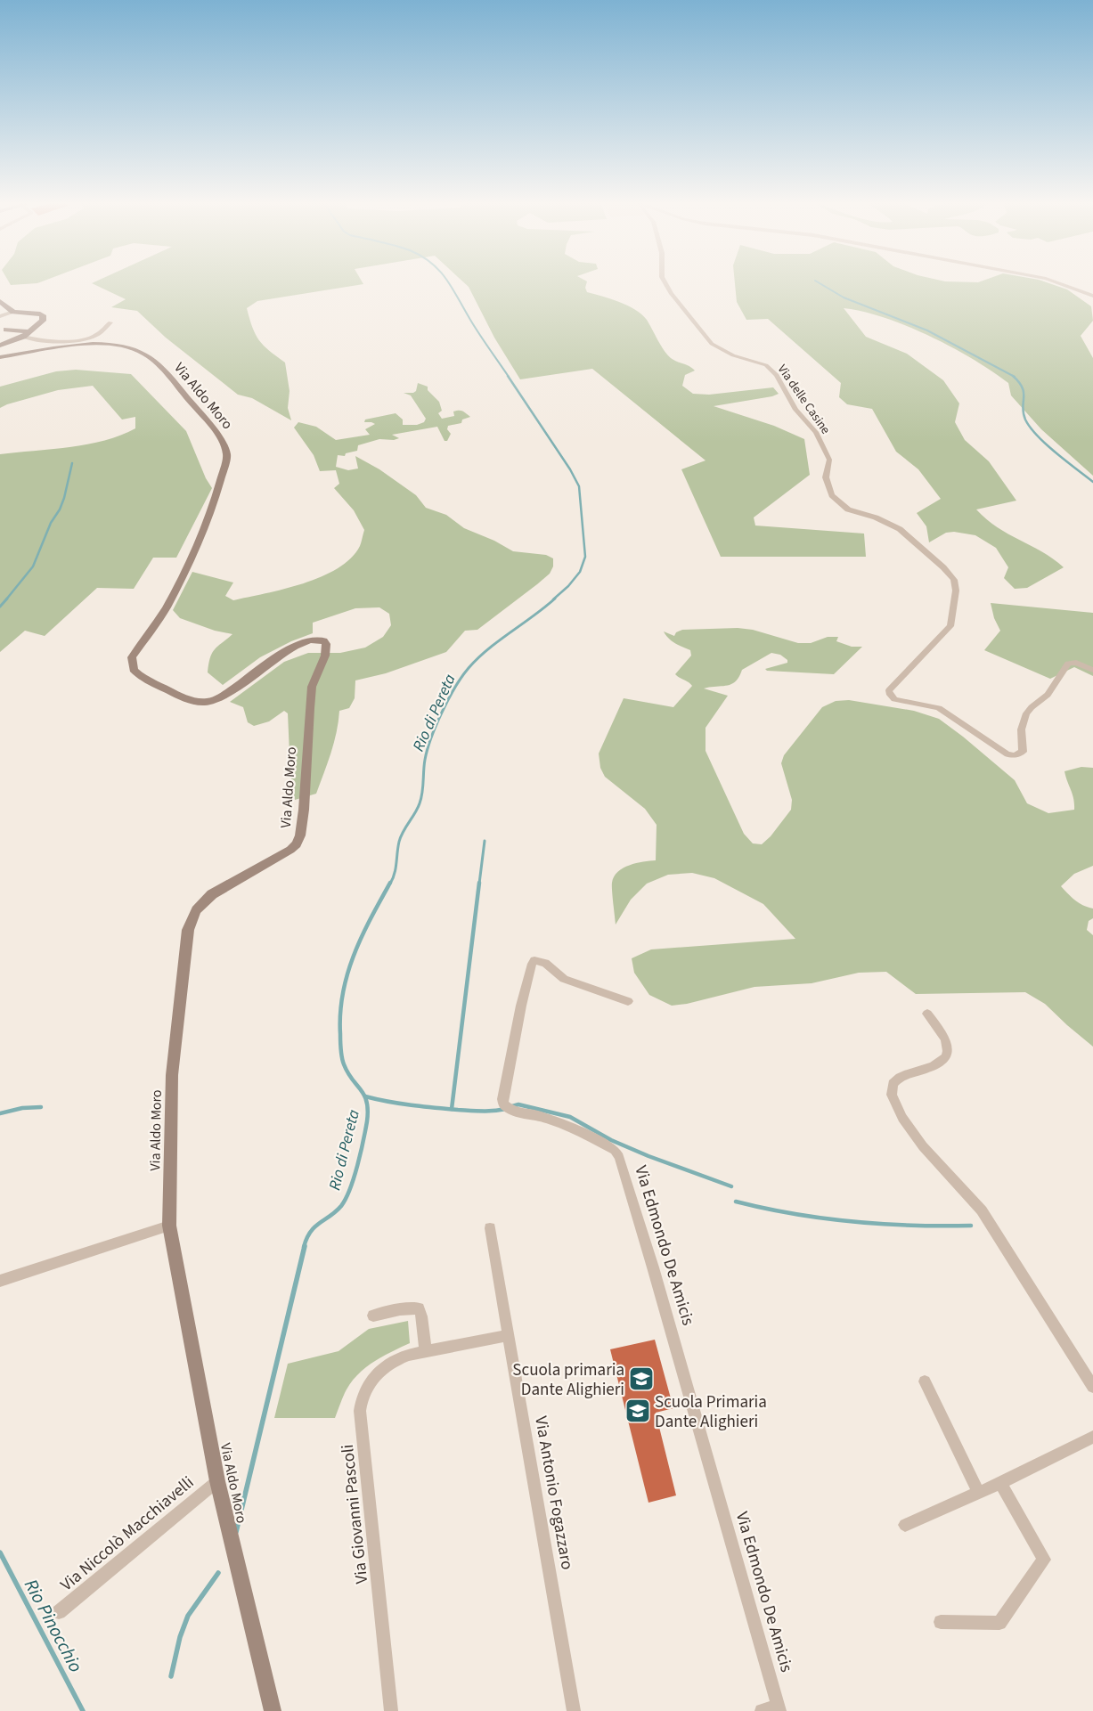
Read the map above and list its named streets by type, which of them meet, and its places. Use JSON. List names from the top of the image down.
{
  "streets": {
    "main road": ["Via Aldo Moro"],
    "street": [
      "Via delle Casine",
      "Via Edmondo De Amicis",
      "Via Antonio Fogazzaro",
      "Via Giovanni Pascoli",
      "Via Niccolò Macchiavelli"
    ]
  },
  "crossings": [
    ["Via Aldo Moro", "Via Niccolò Macchiavelli"],
    ["Via Antonio Fogazzaro", "Via Giovanni Pascoli"]
  ],
  "water": ["Rio di Pereta", "Rio Pinocchio"],
  "places": {
    "school or university": ["Scuola primaria Dante Alighieri", "Scuola Primaria Dante Alighieri"]
  }
}
